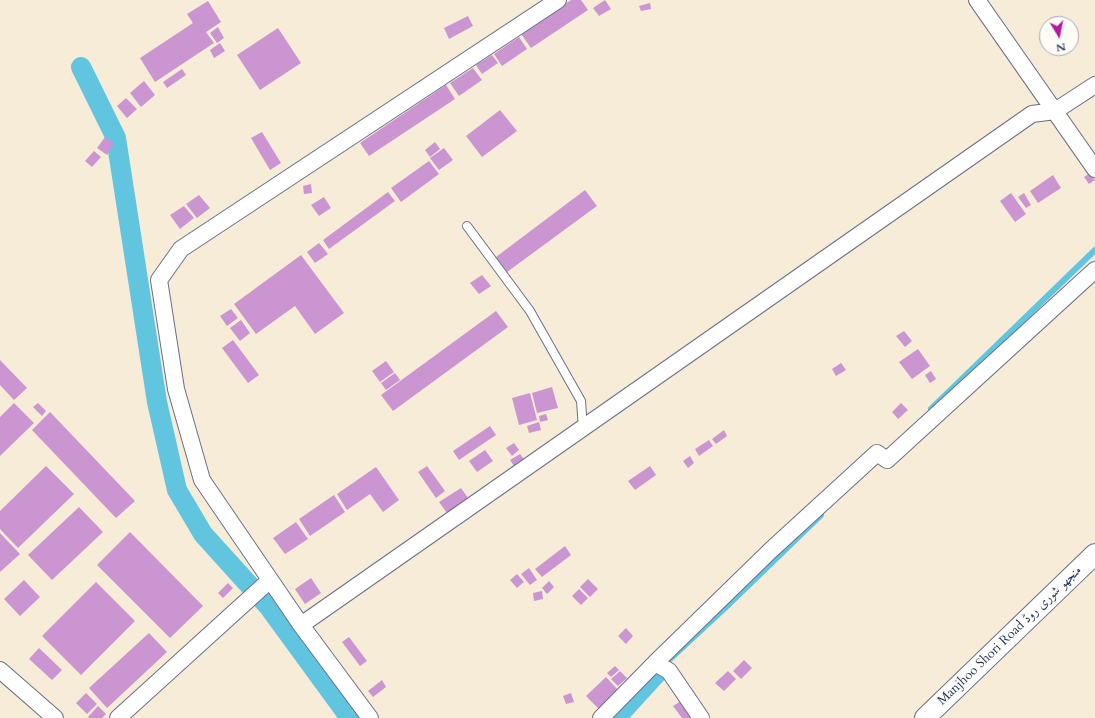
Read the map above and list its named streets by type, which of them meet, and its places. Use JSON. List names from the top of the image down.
{
  "streets": {
    "street": ["Manjhoo Shori Road منجھو شوری روڈ"]
  },
  "north": "bottom"
}
